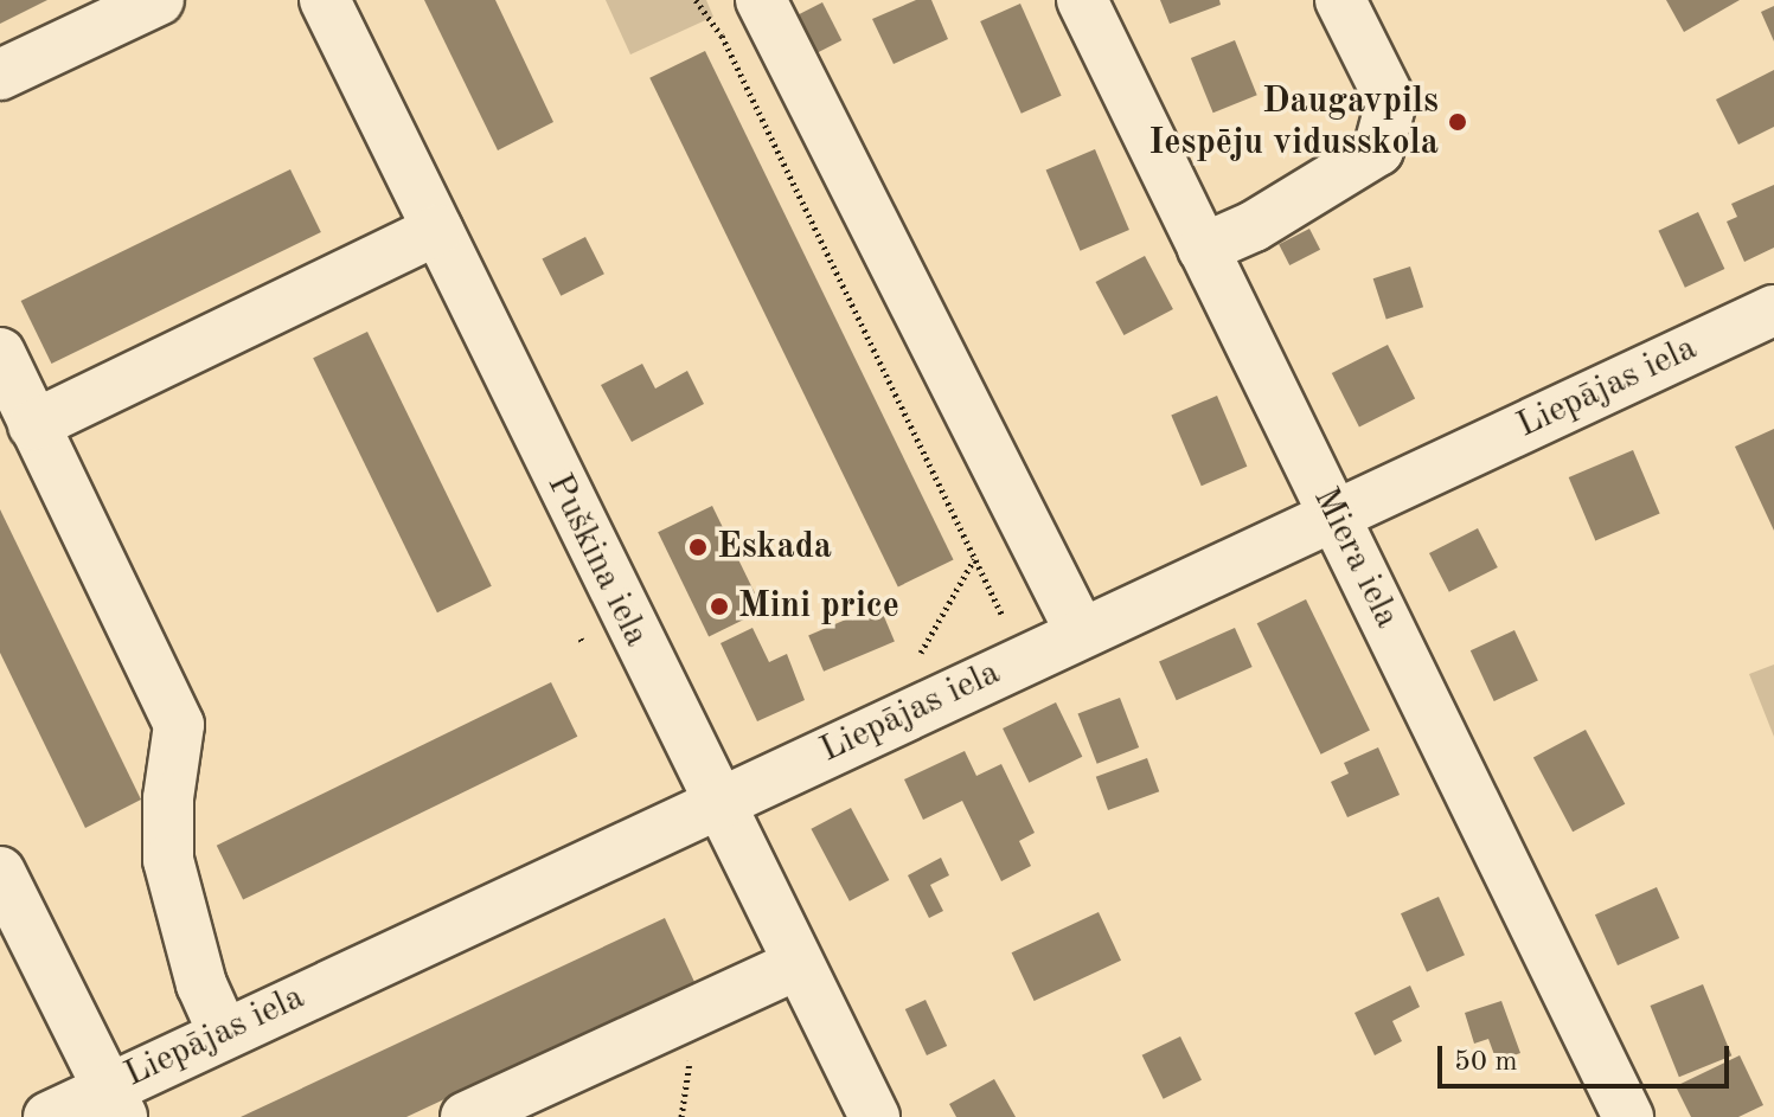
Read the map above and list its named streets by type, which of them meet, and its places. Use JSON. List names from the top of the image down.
{
  "streets": {
    "street": ["Liepājas iela", "Miera iela", "Puškina iela"]
  },
  "crossings": [
    ["Liepājas iela", "Miera iela"],
    ["Liepājas iela", "Puškina iela"]
  ],
  "places": ["Daugavpils Iespēju vidusskola", "Eskada", "Mini price"],
  "scale_bar": "50 m"
}
